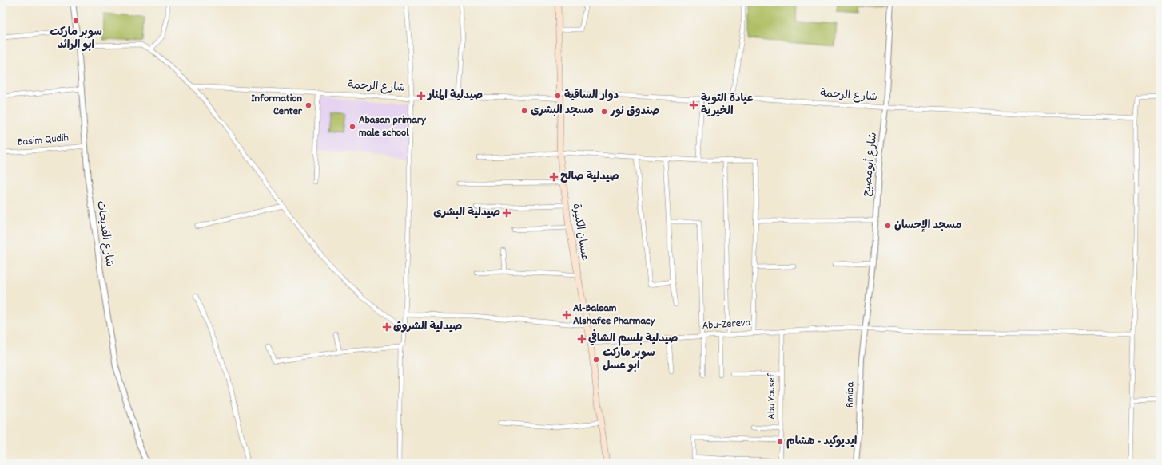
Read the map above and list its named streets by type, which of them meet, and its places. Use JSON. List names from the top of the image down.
{
  "streets": {
    "main road": ["عبسان الكبيرة"],
    "street": [
      "شارع الرحمة",
      "Basim Qudih",
      "شارع أبومصبح",
      "شارع القديحات",
      "Abu-Zereva",
      "Rmida",
      "Abu Yousef"
    ]
  },
  "crossings": [
    ["شارع الرحمة", "شارع أبومصبح"],
    ["شارع الرحمة", "عبسان الكبيرة"],
    ["Basim Qudih", "شارع القديحات"],
    ["شارع أبومصبح", "Abu-Zereva"],
    ["شارع أبومصبح", "Rmida"],
    ["عبسان الكبيرة", "Abu-Zereva"],
    ["Abu-Zereva", "Rmida"],
    ["Abu-Zereva", "Abu Yousef"]
  ],
  "places": {
    "other": [
      "سوبر ماركت ابو الرائد",
      "دوار الساقية",
      "Information Center",
      "مسجد البشرى",
      "صندوق نور",
      "Abasan primary male school",
      "مسجد الإحسان",
      "سوبر ماركت ابو عسل",
      "ايديوكيد - هشام"
    ],
    "health": [
      "صيدلية المنار",
      "عيادة التوبة الخيرية",
      "صيدلية صالح",
      "صيدلية البشرى",
      "Al-Balsam Alshafee Pharmacy",
      "صيدلية الشروق",
      "صيدلية بلسم الشافي"
    ]
  }
}
